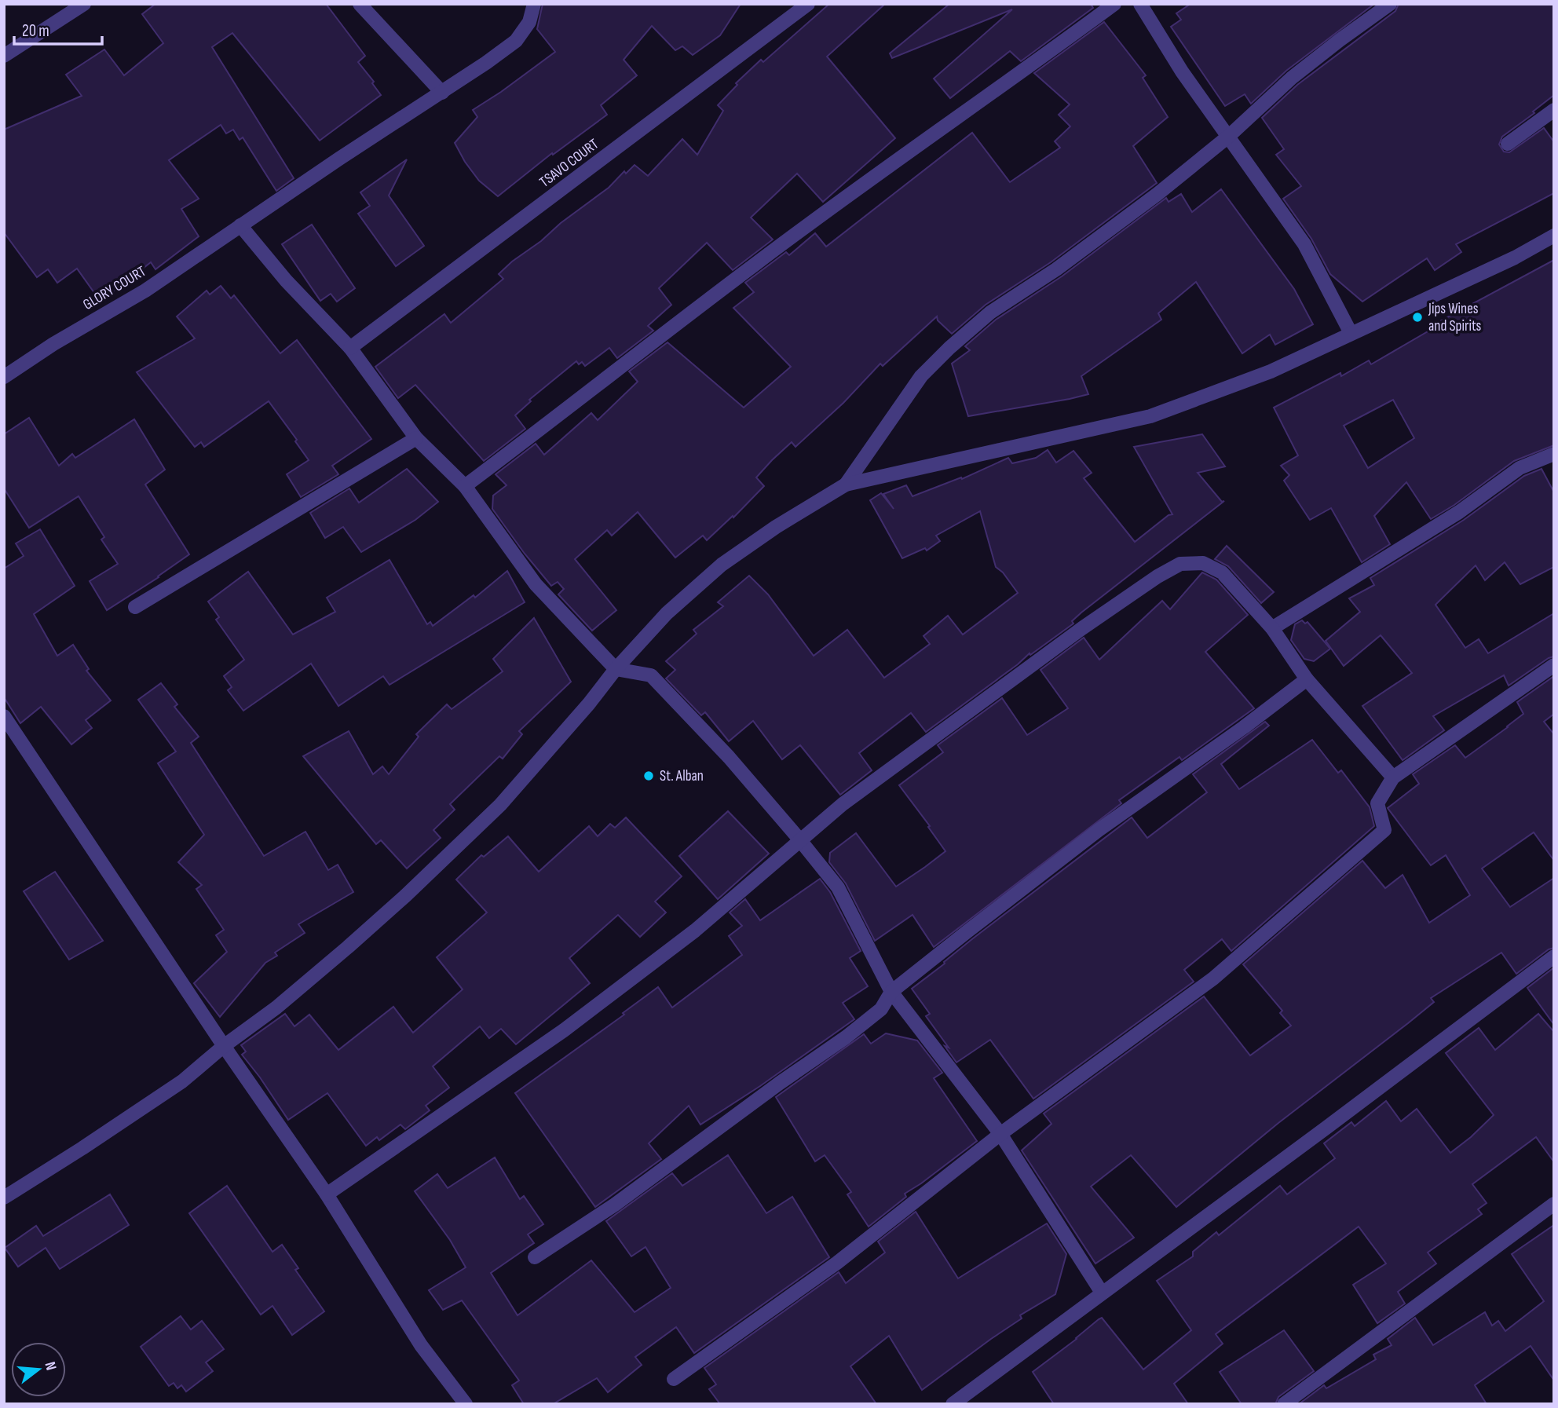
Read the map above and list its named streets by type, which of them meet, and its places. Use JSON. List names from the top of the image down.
{
  "streets": {
    "street": ["TSAVO COURT", "GLORY COURT"]
  },
  "places": ["Jips Wines and Spirits", "St. Alban"],
  "scale_bar": "20 m",
  "north": "right"
}
